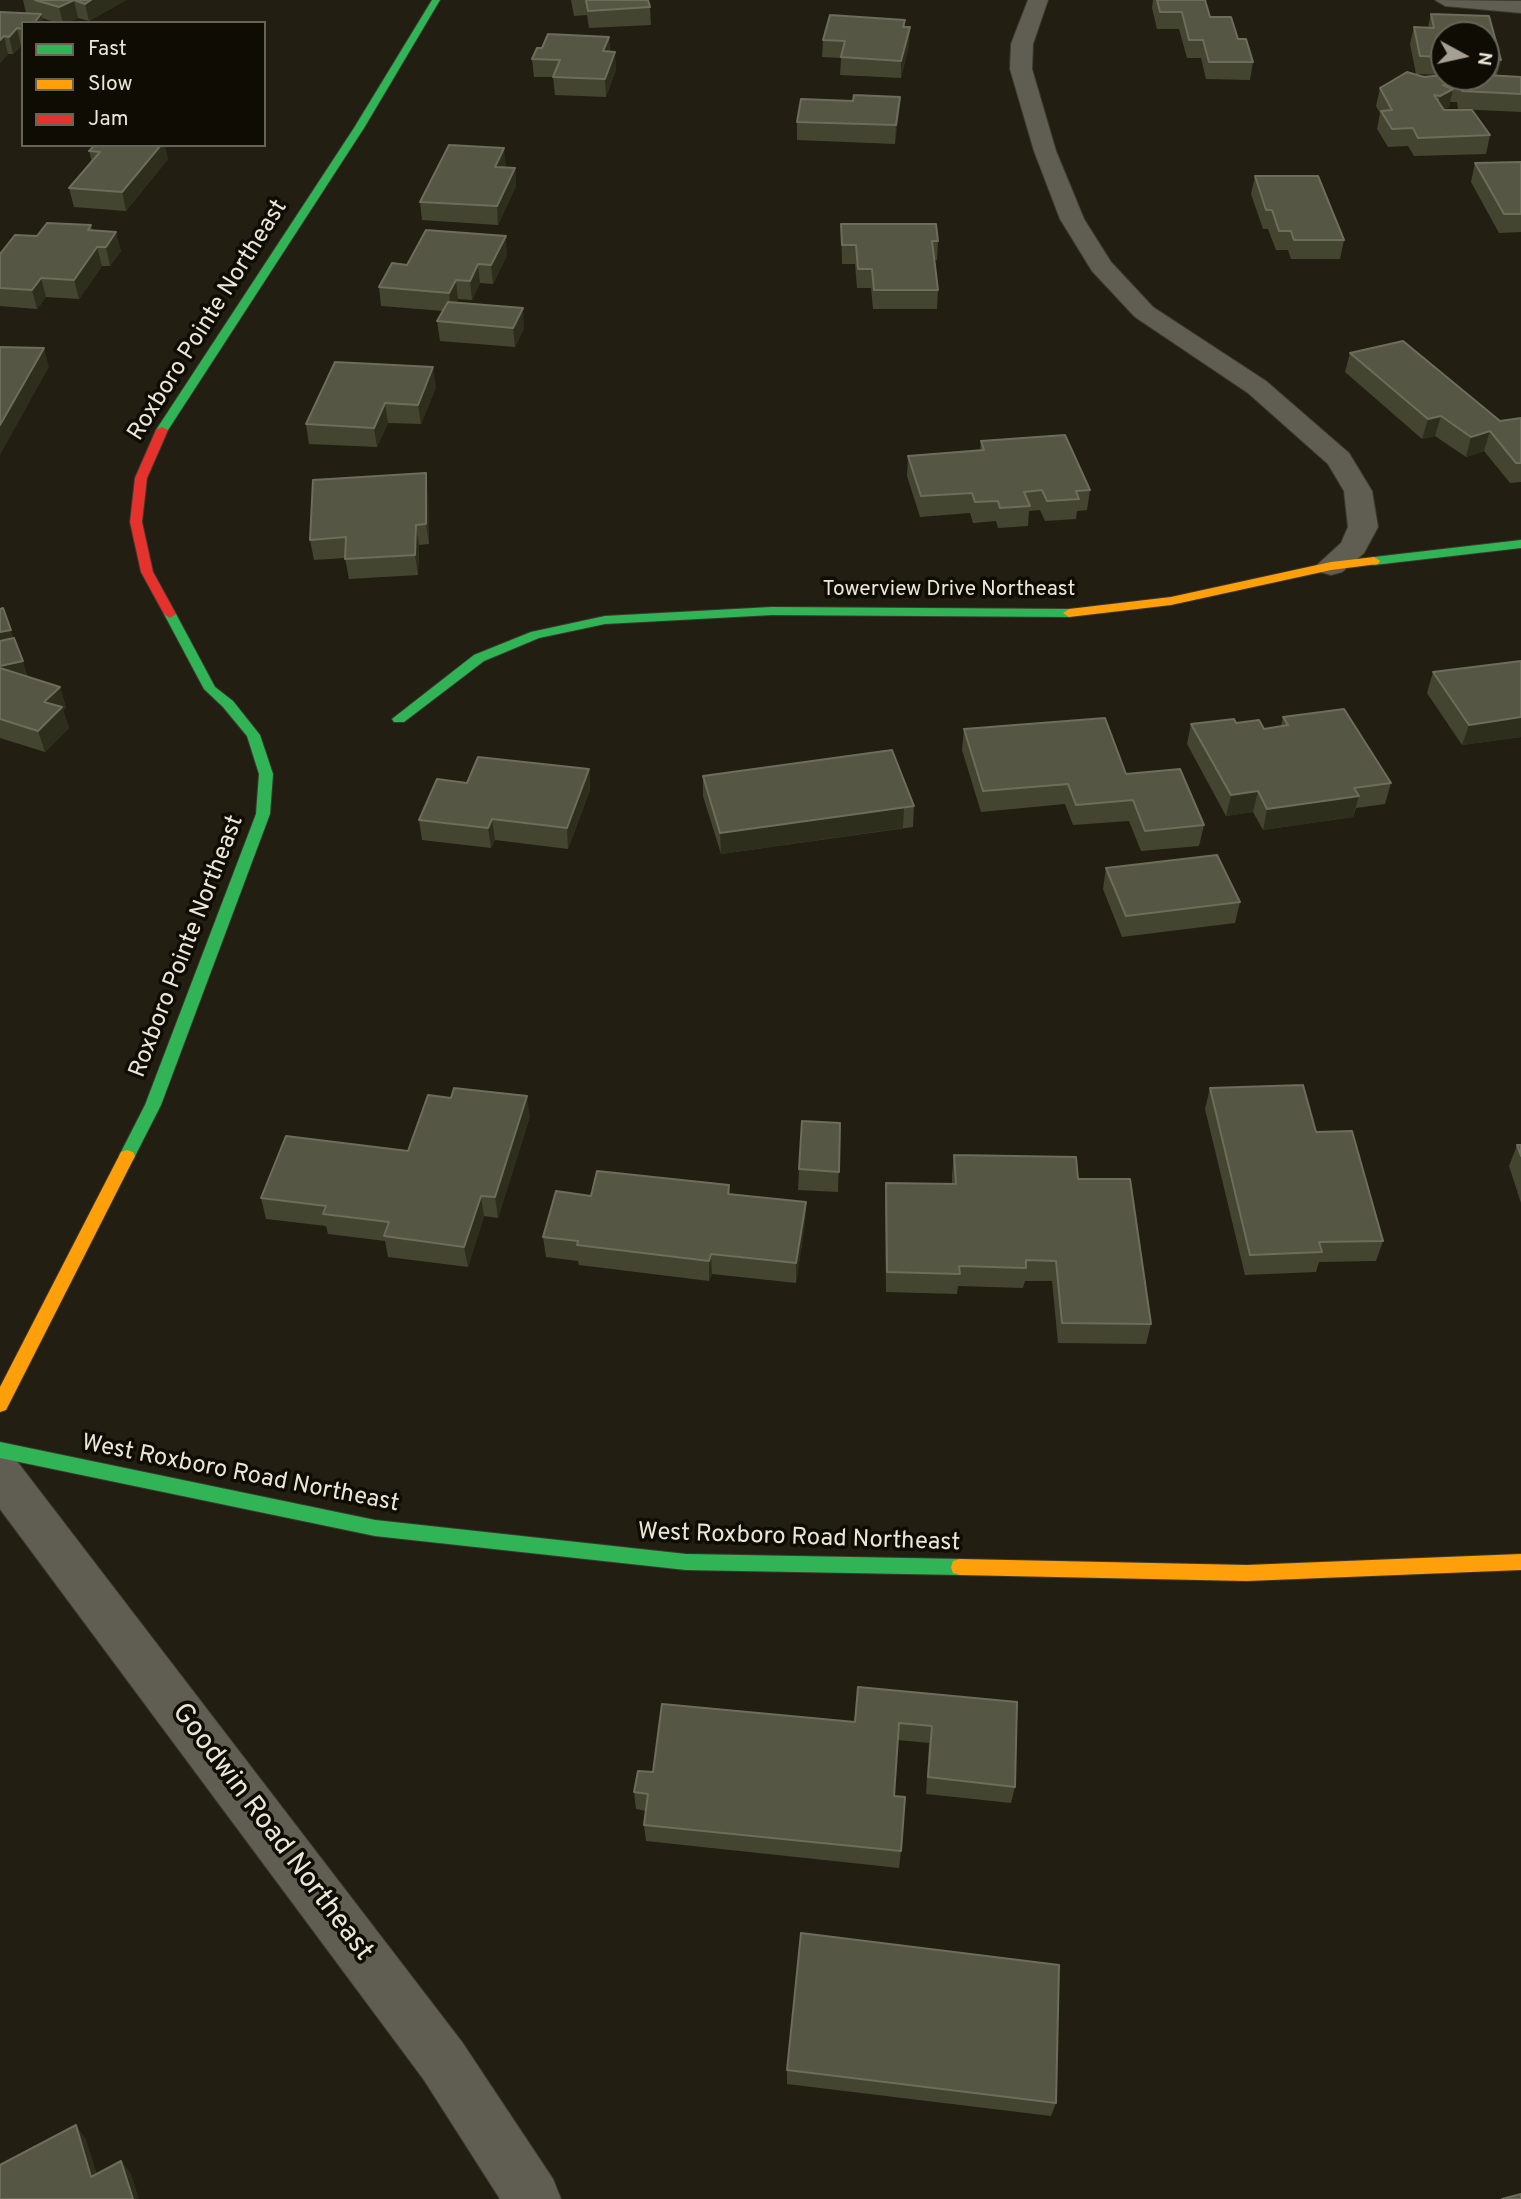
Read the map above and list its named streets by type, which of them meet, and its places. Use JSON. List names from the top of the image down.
{
  "streets": {
    "street": [
      "Roxboro Pointe Northeast",
      "Towerview Drive Northeast",
      "West Roxboro Road Northeast",
      "Goodwin Road Northeast"
    ]
  },
  "legend": ["Fast", "Slow", "Jam"],
  "north": "right"
}
